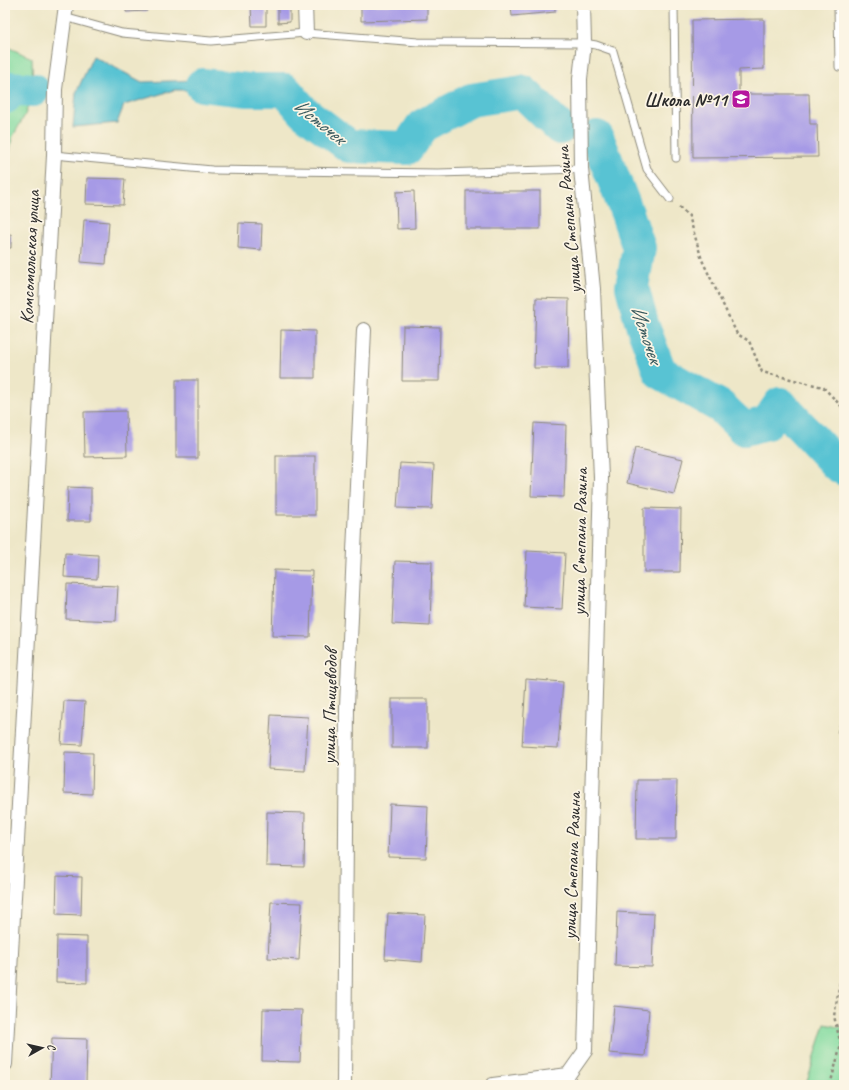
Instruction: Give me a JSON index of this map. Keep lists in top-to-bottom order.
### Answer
{
  "streets": {
    "street": ["улица Степана Разина", "Комсомольская улица", "улица Птицеводов"]
  },
  "water": ["Источек"],
  "places": {
    "school or university": ["Школа №11"]
  },
  "north": "right"
}
